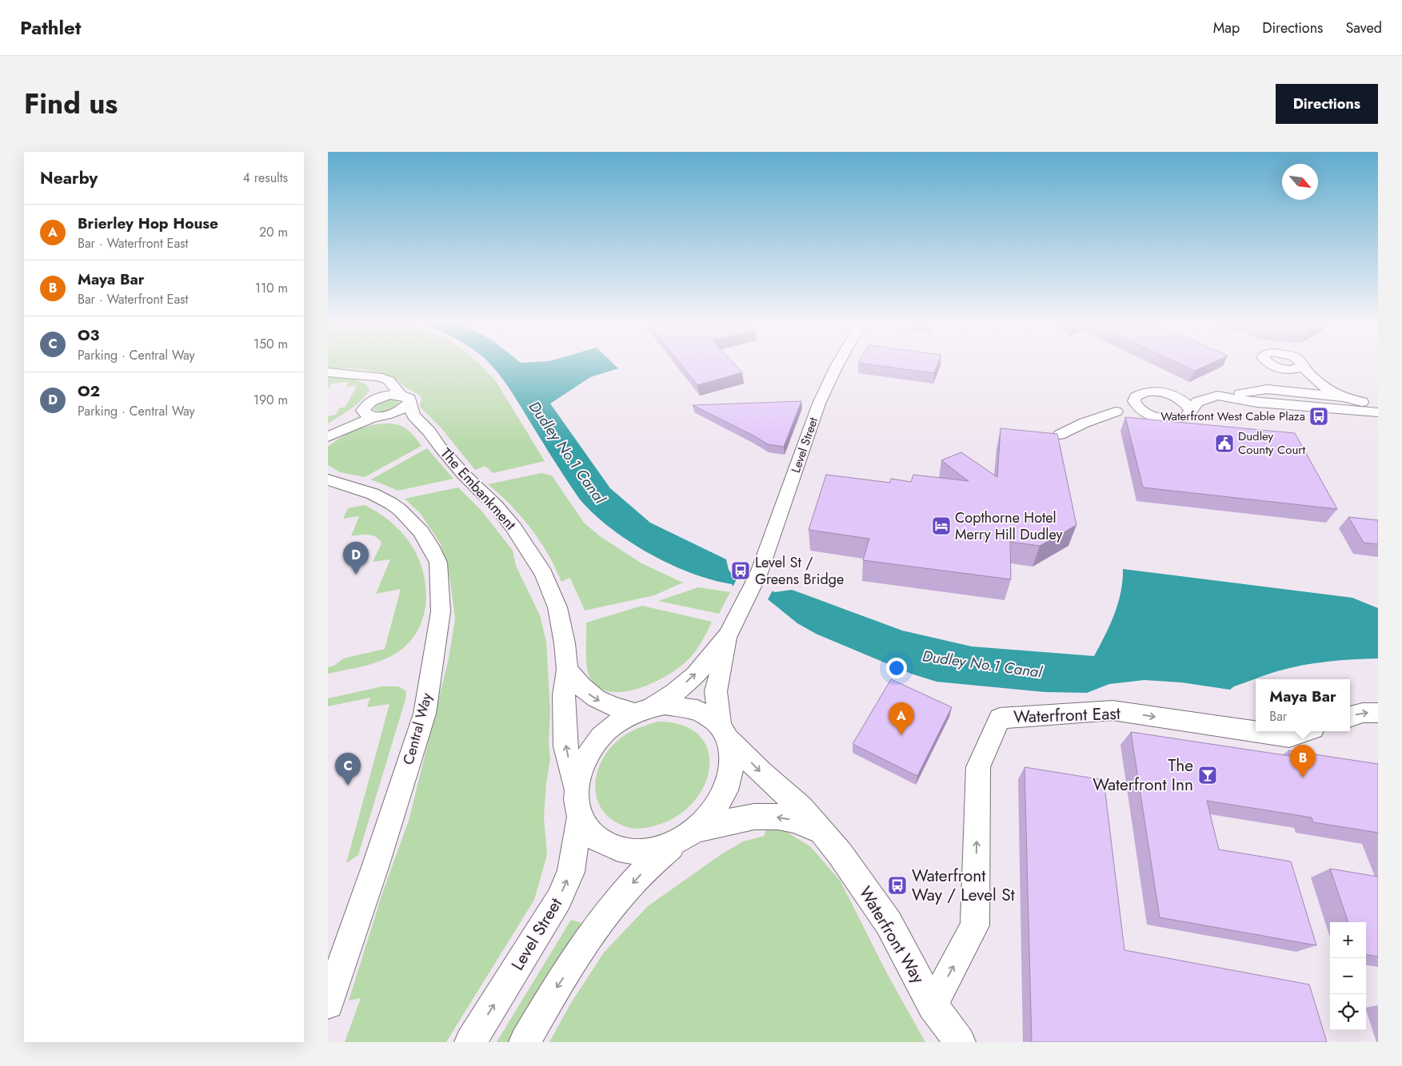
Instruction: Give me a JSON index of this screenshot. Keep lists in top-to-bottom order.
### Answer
{
  "streets": {
    "street": [
      "Level Street",
      "The Embankment",
      "Waterfront East",
      "Central Way",
      "Waterfront Way"
    ]
  },
  "crossings": [
    ["Level Street", "Waterfront Way"],
    ["Waterfront East", "Waterfront Way"]
  ],
  "water": ["Dudley No.1 Canal"],
  "places": {
    "bus stop": ["Waterfront West Cable Plaza", "Level St / Greens Bridge", "Waterfront Way / Level St"],
    "public building": ["Dudley County Court"],
    "hotel": ["Copthorne Hotel Merry Hill Dudley"],
    "bar": ["The Waterfront Inn"]
  },
  "north": "bottom right",
  "page": {
    "header": "Pathlet",
    "nav": ["Map", "Directions", "Saved"],
    "title": "Find us",
    "buttons": "Directions",
    "heading": ["Nearby", "4 results"],
    "list": [
      {
        "mark": "A",
        "name": "Brierley Hop House",
        "note": "Bar · Waterfront East",
        "value": "20 m"
      },
      {
        "mark": "B",
        "name": "Maya Bar",
        "note": "Bar · Waterfront East",
        "value": "110 m"
      },
      {
        "mark": "C",
        "name": "O3",
        "note": "Parking · Central Way",
        "value": "150 m"
      },
      {
        "mark": "D",
        "name": "O2",
        "note": "Parking · Central Way",
        "value": "190 m"
      }
    ],
    "pins": [
      "D",
      "A",
      "B",
      "C"
    ],
    "popup": ["Maya Bar", "Bar"],
    "map_buttons": ["+", "−"]
  }
}
